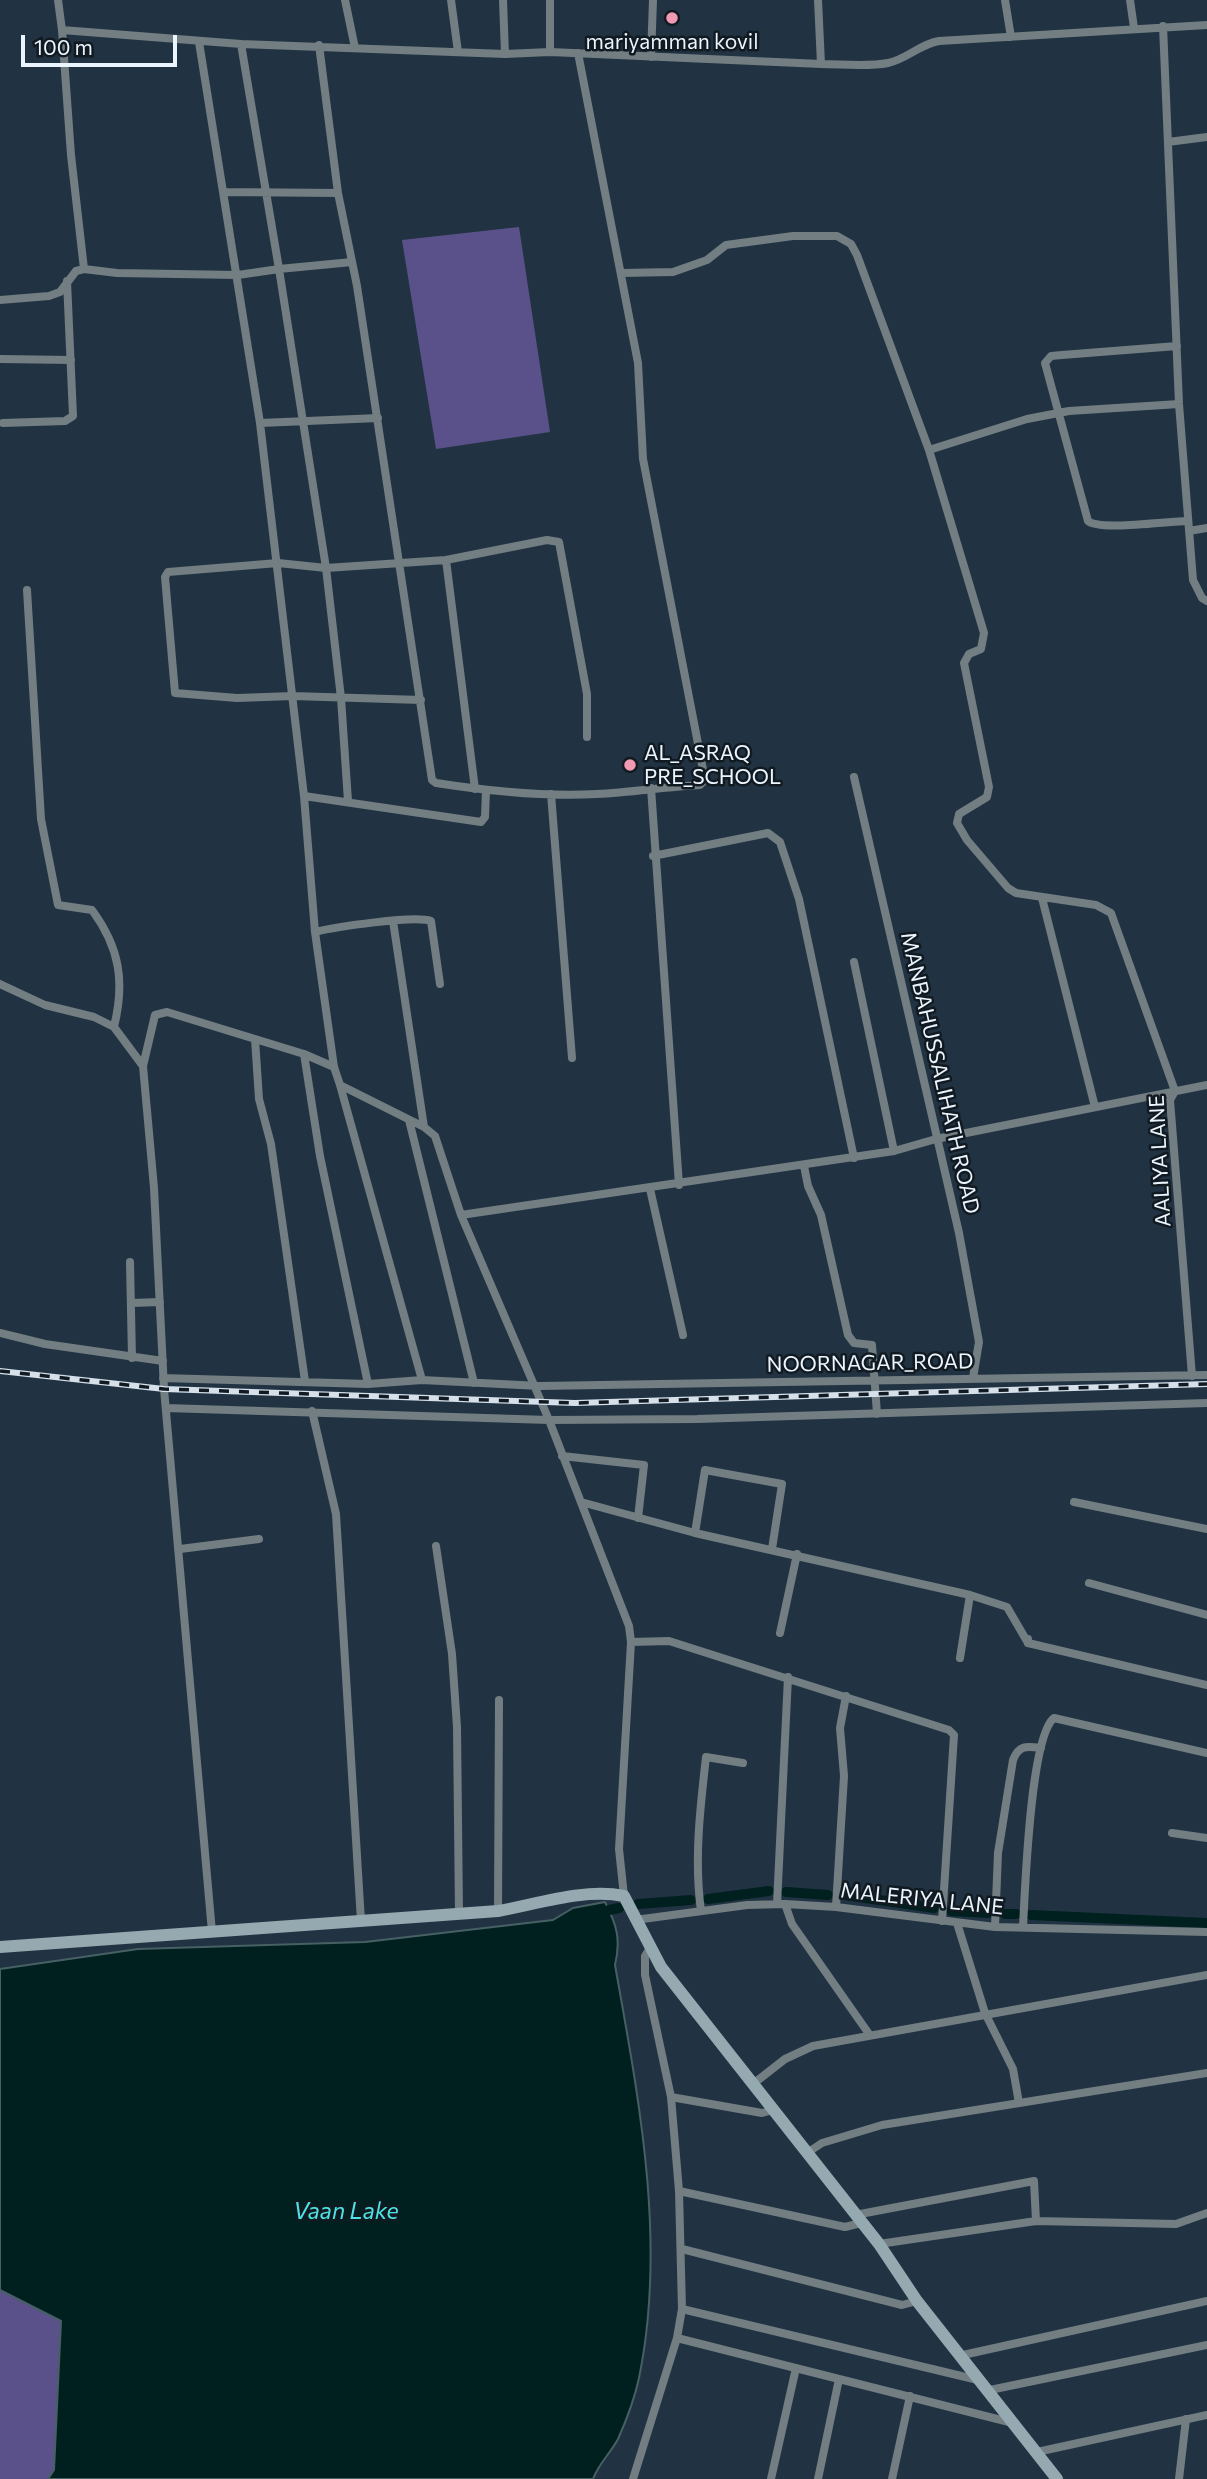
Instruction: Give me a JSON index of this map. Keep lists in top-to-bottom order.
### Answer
{
  "streets": {
    "street": [
      "MANBAHUSSALIHATH ROAD",
      "AALIYA LANE",
      "NOORNAGAR_ROAD",
      "MALERIYA LANE"
    ]
  },
  "crossings": [
    ["MANBAHUSSALIHATH ROAD", "NOORNAGAR_ROAD"],
    ["AALIYA LANE", "NOORNAGAR_ROAD"]
  ],
  "water": ["Vaan Lake"],
  "places": ["mariyamman kovil", "AL_ASRAQ PRE_SCHOOL"],
  "scale_bar": "100 m"
}
